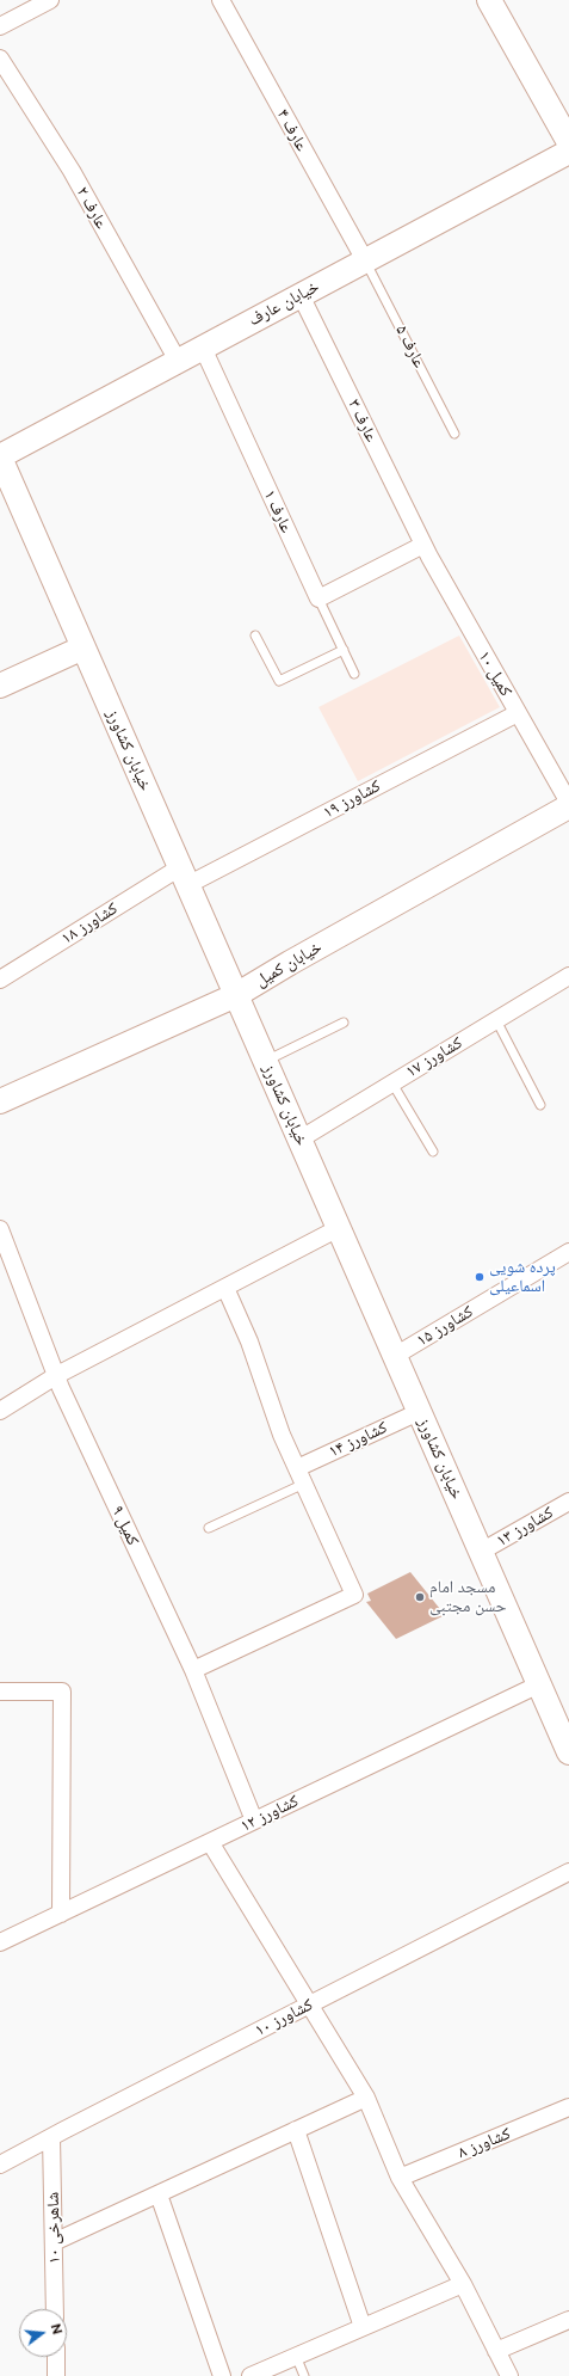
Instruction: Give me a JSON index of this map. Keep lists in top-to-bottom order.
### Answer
{
  "streets": {
    "street": [
      "عارف ۴",
      "عارف ۲",
      "خیابان عارف",
      "عارف ۳",
      "عارف ۱",
      "کمیل ۱۰",
      "خیابان کشاورز",
      "کشاورز ۱۹",
      "کشاورز ۱۸",
      "خیابان کمیل",
      "کشاورز ۱۷",
      "کشاورز ۱۵",
      "کشاورز ۱۴",
      "کمیل ۹",
      "کشاورز ۱۳",
      "کشاورز ۱۲",
      "کشاورز ۱۰",
      "کشاورز ۸",
      "شاهرخی ۱۰"
    ],
    "lane": ["عارف ۵"]
  },
  "crossings": [
    ["عارف ۴", "خیابان عارف"],
    ["عارف ۴", "عارف ۵"],
    ["عارف ۲", "خیابان عارف"],
    ["خیابان عارف", "عارف ۵"],
    ["خیابان عارف", "عارف ۳"],
    ["خیابان عارف", "عارف ۱"],
    ["خیابان عارف", "خیابان کشاورز"],
    ["عارف ۳", "کمیل ۱۰"],
    ["کمیل ۱۰", "کشاورز ۱۹"],
    ["خیابان کشاورز", "کشاورز ۱۹"],
    ["خیابان کشاورز", "کشاورز ۱۸"],
    ["خیابان کشاورز", "خیابان کمیل"],
    ["خیابان کشاورز", "کشاورز ۱۷"],
    ["خیابان کشاورز", "کشاورز ۱۵"],
    ["خیابان کشاورز", "کشاورز ۱۴"],
    ["خیابان کشاورز", "کشاورز ۱۳"],
    ["خیابان کشاورز", "کشاورز ۱۲"],
    ["کشاورز ۱۹", "کشاورز ۱۸"],
    ["کمیل ۹", "کشاورز ۱۲"],
    ["کشاورز ۱۰", "شاهرخی ۱۰"]
  ],
  "places": ["پرده شویی اسماعیلی", "مسجد امام حسن مجتبی"],
  "north": "right"
}
